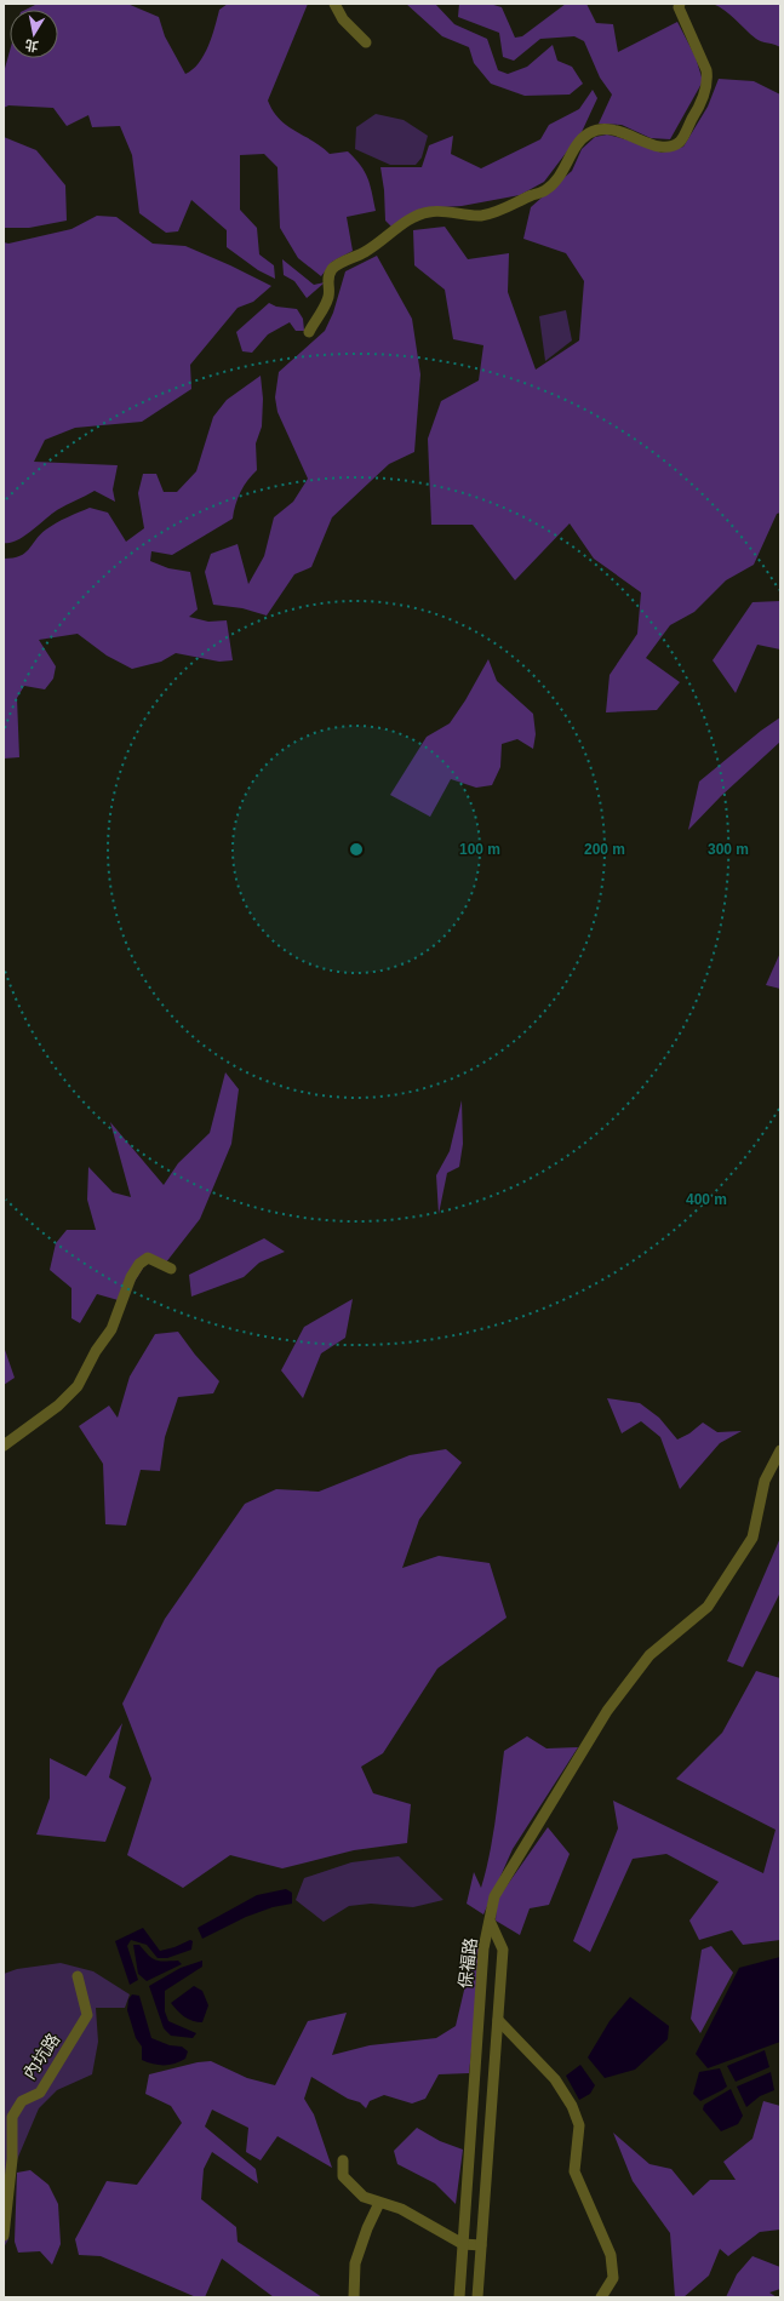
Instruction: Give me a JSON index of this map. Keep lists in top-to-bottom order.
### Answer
{
  "streets": {
    "street": ["保福路", "內坑路"]
  },
  "north": "bottom",
  "rings": [
    "100 m",
    "200 m",
    "300 m",
    "400 m"
  ]
}
